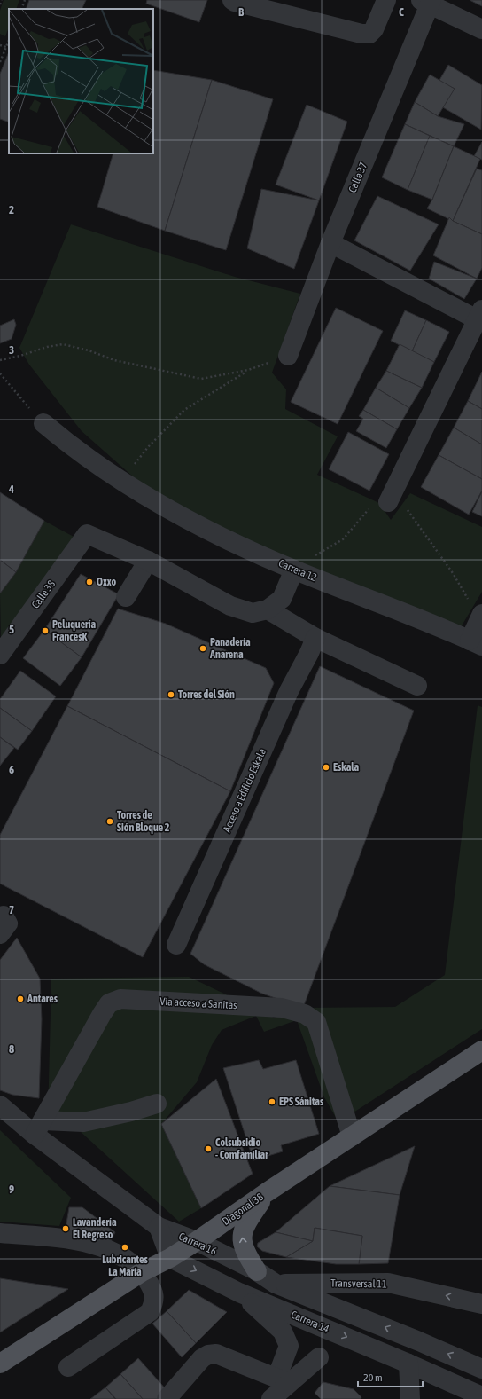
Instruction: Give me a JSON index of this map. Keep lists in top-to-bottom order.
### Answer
{
  "streets": {
    "main road": ["Diagonal 38"],
    "street": [
      "Calle 37",
      "Carrera 12",
      "Calle 38",
      "Acceso a Edificio Eskala",
      "Vía acceso a Sanitas",
      "Carrera 16",
      "Transversal 11",
      "Carrera 14"
    ]
  },
  "crossings": [
    ["Vía acceso a Sanitas", "Diagonal 38"],
    ["Vía acceso a Sanitas", "Carrera 16"],
    ["Diagonal 38", "Carrera 16"],
    ["Diagonal 38", "Carrera 14"],
    ["Carrera 16", "Transversal 11"]
  ],
  "one_way": ["Carrera 16", "Transversal 11", "Carrera 14"],
  "places": [
    "Oxxo",
    "Peluquería FrancesK",
    "Panadería Anarena",
    "Torres del Sión",
    "Eskala",
    "Torres de Sión Bloque 2",
    "Antares",
    "EPS Sánitas",
    "Colsubsidio - Comfamiliar",
    "Lavandería El Regreso",
    "Lubricantes La María"
  ],
  "scale_bar": "20 m",
  "grid": {
    "columns": ["B", "C"],
    "rows": [
      "2",
      "3",
      "4",
      "5",
      "6",
      "7",
      "8",
      "9"
    ]
  }
}
